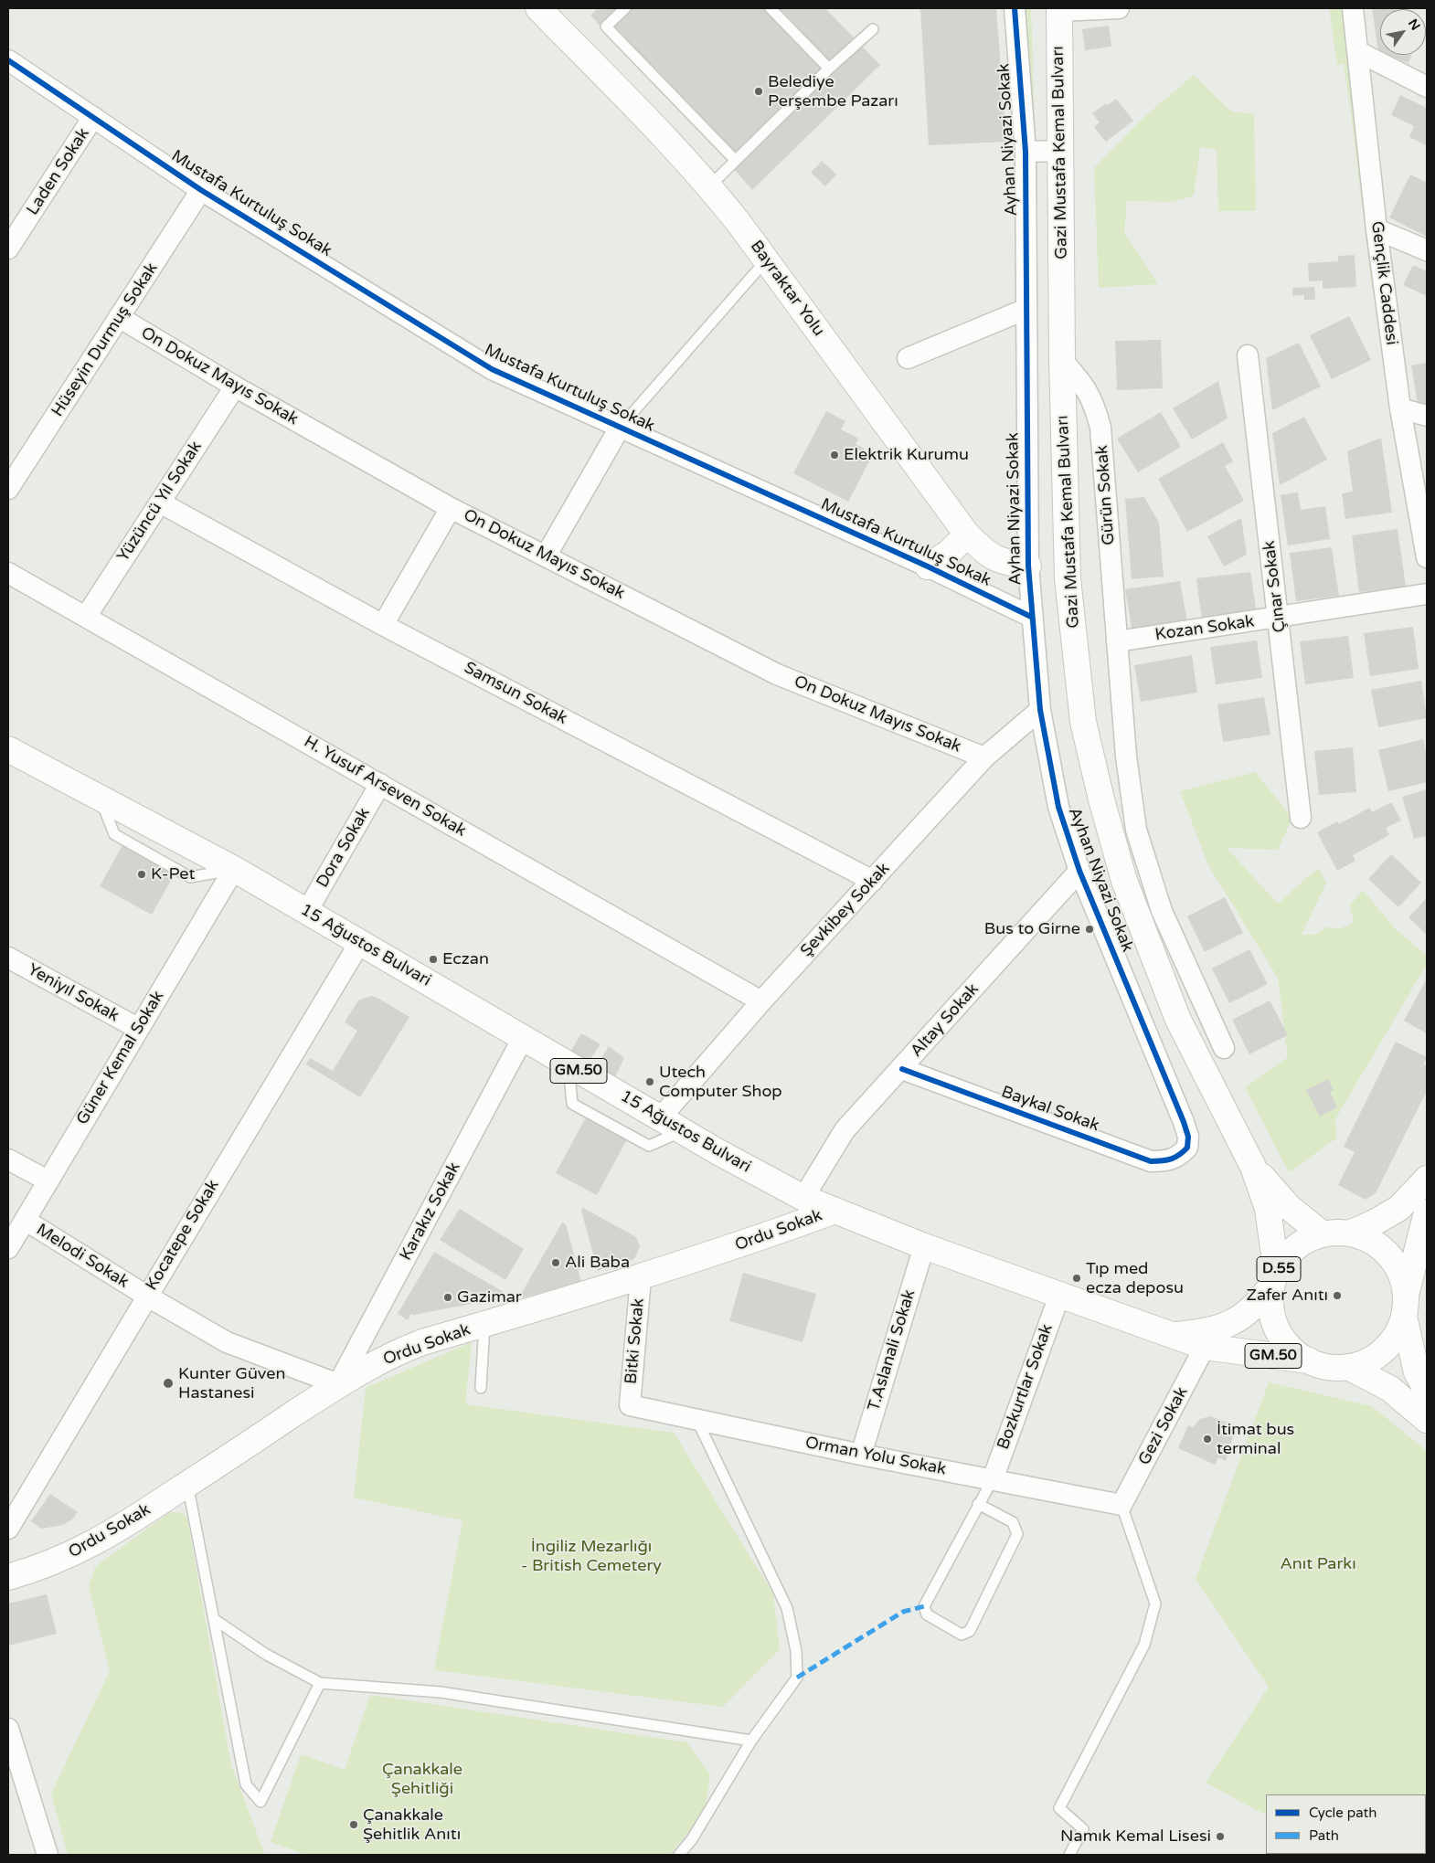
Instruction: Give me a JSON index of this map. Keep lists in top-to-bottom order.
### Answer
{
  "streets": {
    "main road": [
      "Gazi Mustafa Kemal Bulvarı",
      "Bayraktar Yolu",
      "15 Ağustos Bulvari",
      "GM.50",
      "Ordu Sokak",
      "D.55"
    ],
    "street": [
      "Ayhan Niyazi Sokak",
      "Laden Sokak",
      "Mustafa Kurtuluş Sokak",
      "Gençlik Caddesi",
      "Hüseyin Durmuş Sokak",
      "On Dokuz Mayıs Sokak",
      "Gürün Sokak",
      "Yüzüncü Yıl Sokak",
      "Çınar Sokak",
      "Kozan Sokak",
      "Samsun Sokak",
      "H. Yusuf Arseven Sokak",
      "Dora Sokak",
      "Şevkibey Sokak",
      "Yeniyıl Sokak",
      "Altay Sokak",
      "Güner Kemal Sokak",
      "Baykal Sokak",
      "Karakız Sokak",
      "Kocatepe Sokak",
      "Melodi Sokak",
      "Bitki Sokak",
      "T.Aslanali Sokak",
      "Bozkurtlar Sokak",
      "Gezi Sokak",
      "Orman Yolu Sokak"
    ]
  },
  "crossings": [
    ["Ayhan Niyazi Sokak", "Mustafa Kurtuluş Sokak"],
    ["Ayhan Niyazi Sokak", "Bayraktar Yolu"],
    ["Ayhan Niyazi Sokak", "Şevkibey Sokak"],
    ["Ayhan Niyazi Sokak", "Altay Sokak"],
    ["Ayhan Niyazi Sokak", "Baykal Sokak"],
    ["Gazi Mustafa Kemal Bulvarı", "Gürün Sokak"],
    ["Gazi Mustafa Kemal Bulvarı", "15 Ağustos Bulvari"],
    ["Gazi Mustafa Kemal Bulvarı", "D.55"],
    ["Laden Sokak", "Mustafa Kurtuluş Sokak"],
    ["Mustafa Kurtuluş Sokak", "Hüseyin Durmuş Sokak"],
    ["Hüseyin Durmuş Sokak", "On Dokuz Mayıs Sokak"],
    ["On Dokuz Mayıs Sokak", "Yüzüncü Yıl Sokak"],
    ["On Dokuz Mayıs Sokak", "Şevkibey Sokak"],
    ["Gürün Sokak", "Kozan Sokak"],
    ["Yüzüncü Yıl Sokak", "Samsun Sokak"],
    ["Yüzüncü Yıl Sokak", "H. Yusuf Arseven Sokak"],
    ["Çınar Sokak", "Kozan Sokak"],
    ["Samsun Sokak", "Şevkibey Sokak"],
    ["H. Yusuf Arseven Sokak", "Dora Sokak"],
    ["H. Yusuf Arseven Sokak", "Şevkibey Sokak"],
    ["Dora Sokak", "15 Ağustos Bulvari"],
    ["Şevkibey Sokak", "15 Ağustos Bulvari"],
    ["15 Ağustos Bulvari", "Altay Sokak"],
    ["15 Ağustos Bulvari", "Güner Kemal Sokak"],
    ["15 Ağustos Bulvari", "Karakız Sokak"],
    ["15 Ağustos Bulvari", "Ordu Sokak"],
    ["15 Ağustos Bulvari", "Kocatepe Sokak"],
    ["15 Ağustos Bulvari", "D.55"],
    ["15 Ağustos Bulvari", "T.Aslanali Sokak"],
    ["15 Ağustos Bulvari", "Bozkurtlar Sokak"],
    ["15 Ağustos Bulvari", "Gezi Sokak"],
    ["Yeniyıl Sokak", "Güner Kemal Sokak"],
    ["Altay Sokak", "Baykal Sokak"],
    ["Güner Kemal Sokak", "Melodi Sokak"],
    ["Karakız Sokak", "Ordu Sokak"],
    ["Karakız Sokak", "Melodi Sokak"],
    ["Ordu Sokak", "Melodi Sokak"],
    ["Ordu Sokak", "Bitki Sokak"],
    ["Kocatepe Sokak", "Melodi Sokak"],
    ["Bitki Sokak", "Orman Yolu Sokak"],
    ["T.Aslanali Sokak", "Orman Yolu Sokak"],
    ["Bozkurtlar Sokak", "Orman Yolu Sokak"],
    ["Gezi Sokak", "Orman Yolu Sokak"]
  ],
  "parks": ["İngiliz Mezarlığı - British Cemetery", "Anıt Parkı", "Çanakkale Şehitliği"],
  "places": [
    "Belediye Perşembe Pazarı",
    "Elektrik Kurumu",
    "K-Pet",
    "Bus to Girne",
    "Eczan",
    "Utech Computer Shop",
    "Ali Baba",
    "Tıp med ecza deposu",
    "Zafer Anıtı",
    "Gazimar",
    "Kunter Güven Hastanesi",
    "İtimat bus terminal",
    "Çanakkale Şehitlik Anıtı",
    "Namık Kemal Lisesi"
  ],
  "legend": ["Cycle path", "Path"],
  "north": "top right"
}
